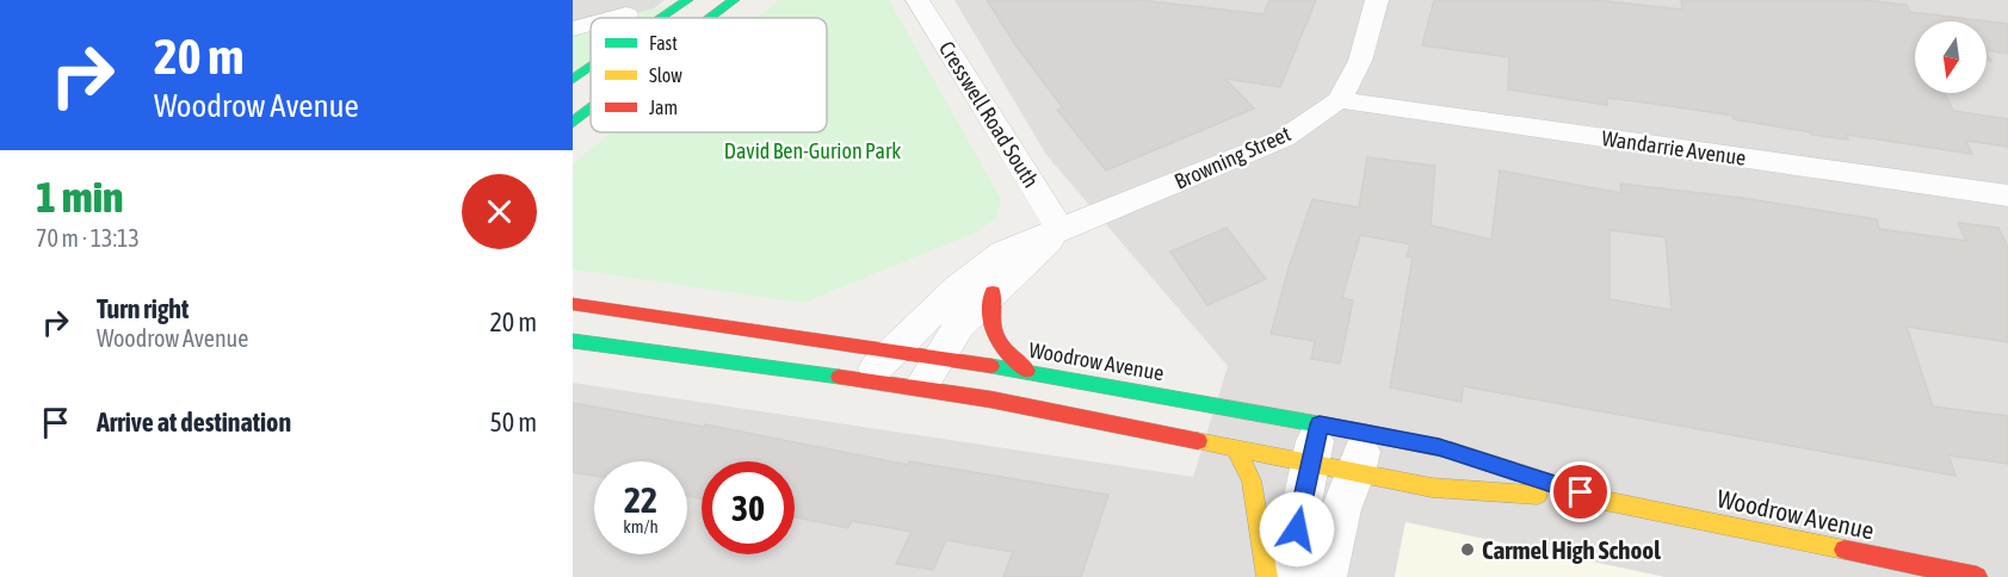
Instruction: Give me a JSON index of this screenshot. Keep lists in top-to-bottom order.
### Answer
{
  "streets": {
    "main road": ["Woodrow Avenue"],
    "street": ["Cresswell Road South", "Wandarrie Avenue", "Browning Street"]
  },
  "crossings": [
    ["Cresswell Road South", "Browning Street"],
    ["Wandarrie Avenue", "Browning Street"],
    ["Browning Street", "Woodrow Avenue"]
  ],
  "parks": ["David Ben-Gurion Park"],
  "places": ["Carmel High School"],
  "legend": ["Fast", "Slow", "Jam"],
  "north": "bottom",
  "page": {
    "turn": ["20 m", "Woodrow Avenue"],
    "heading": ["1 min", "70 m · 13:13"],
    "list": [
      {
        "name": "Turn right",
        "note": "Woodrow Avenue",
        "value": "20 m"
      },
      {
        "name": "Arrive at destination",
        "value": "50 m"
      }
    ],
    "speed": "22 km/h",
    "limit": "30"
  }
}
